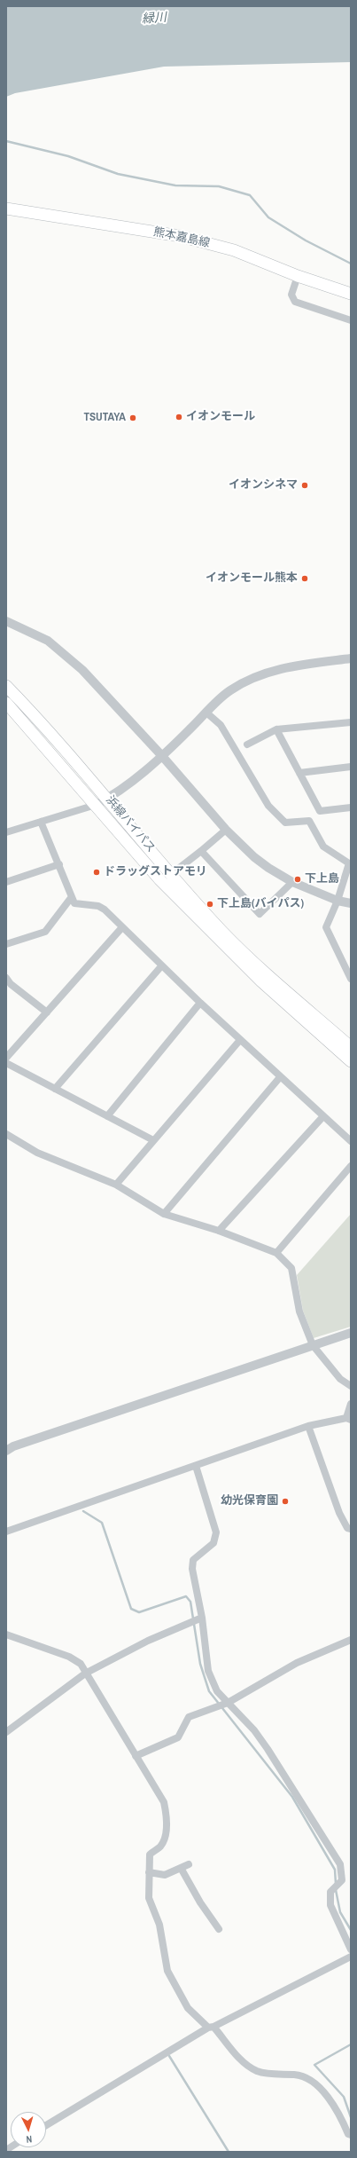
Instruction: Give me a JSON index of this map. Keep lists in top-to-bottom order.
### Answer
{
  "streets": {
    "main road": ["熊本嘉島線", "浜線バイパス"]
  },
  "water": ["緑川"],
  "places": [
    "イオンモール",
    "TSUTAYA",
    "イオンシネマ",
    "イオンモール熊本",
    "ドラッグストアモリ",
    "下上島",
    "下上島(バイパス)",
    "幼光保育園"
  ],
  "north": "bottom"
}
